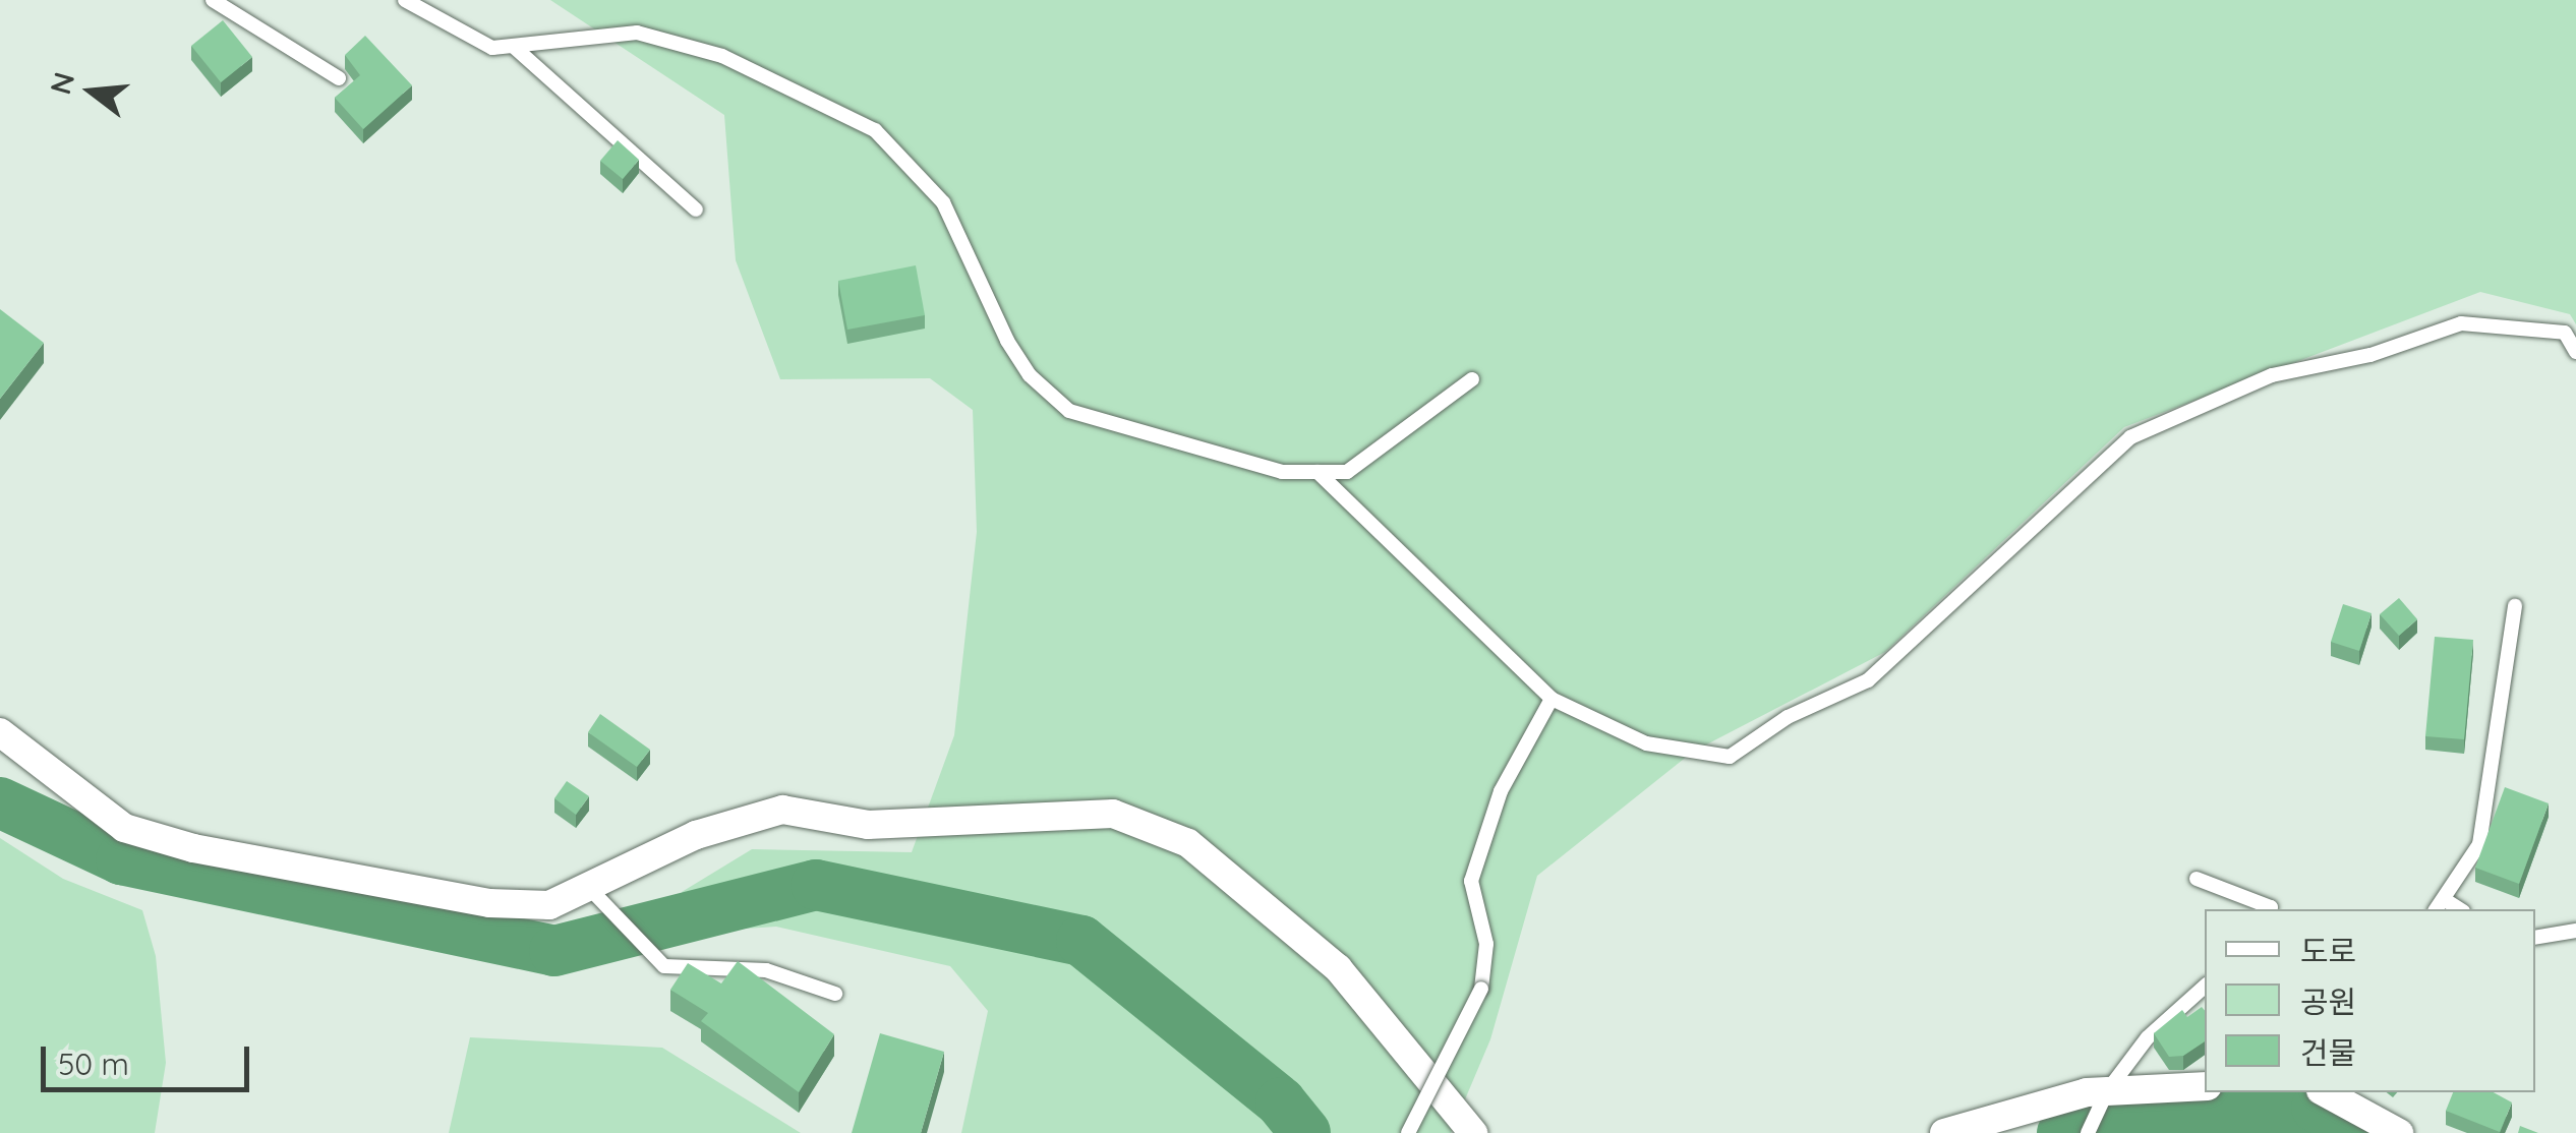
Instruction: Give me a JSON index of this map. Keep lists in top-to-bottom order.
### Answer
{
  "legend": ["도로", "공원", "건물"],
  "scale_bar": "50 m",
  "north": "left"
}
